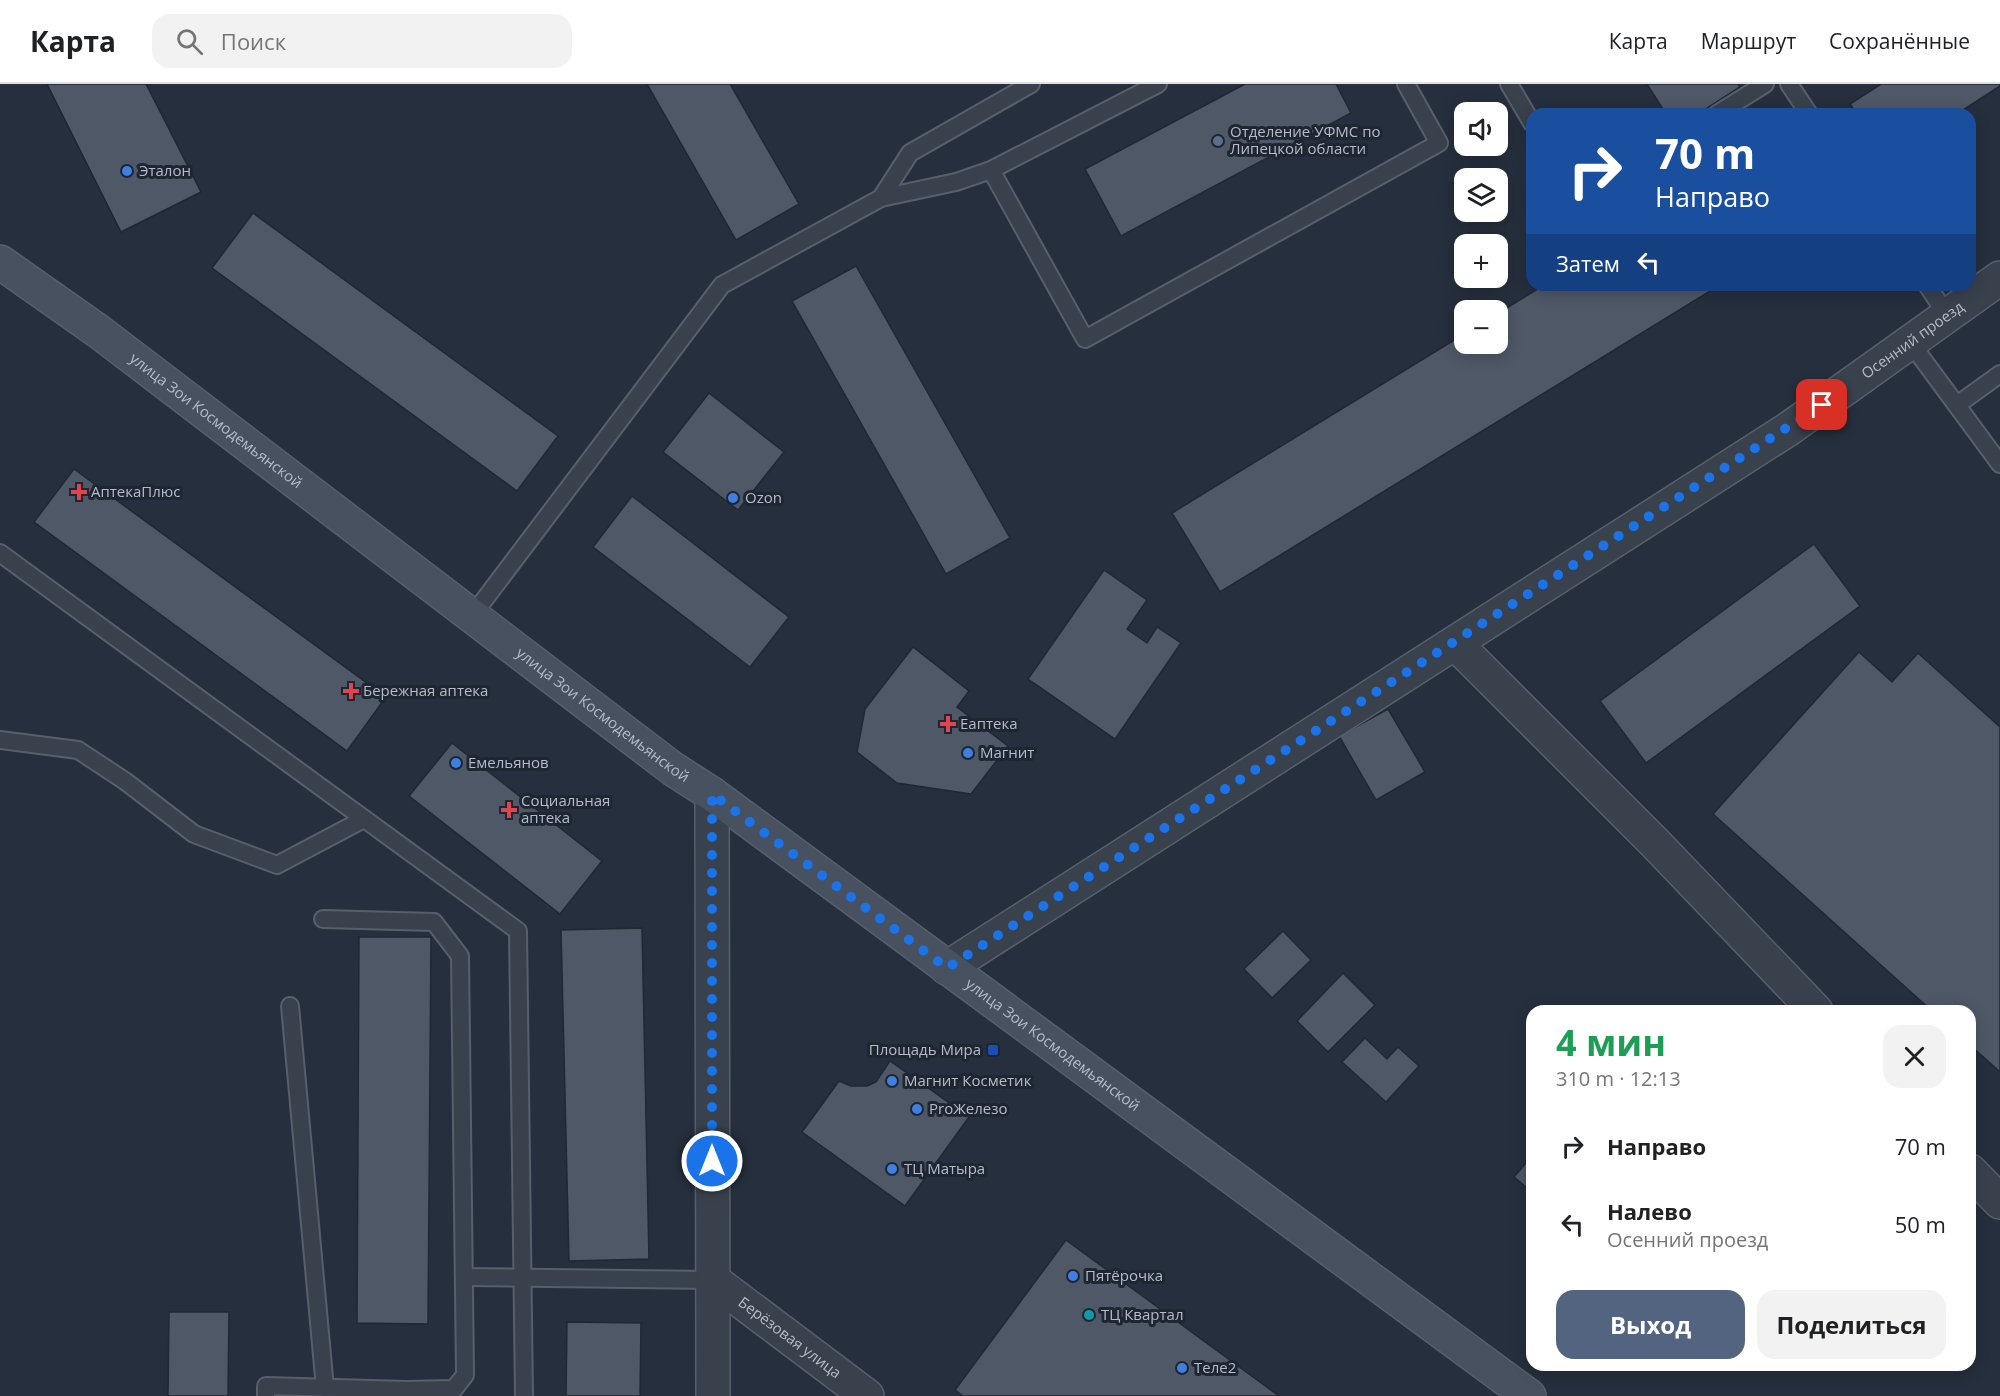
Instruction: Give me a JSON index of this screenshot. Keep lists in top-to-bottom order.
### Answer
{
  "streets": {
    "main road": ["улица Зои Космодемьянской"],
    "street": ["Осенний проезд", "Берёзовая улица"]
  },
  "crossings": [
    ["Осенний проезд", "улица Зои Космодемьянской"]
  ],
  "places": {
    "other": [
      "Отделение УФМС по Липецкой области",
      "Эталон",
      "Ozon",
      "Магнит",
      "Емельянов",
      "Магнит Косметик",
      "ProЖелезо",
      "ТЦ Матыра",
      "Пятёрочка",
      "ТЦ Квартал",
      "Теле2"
    ],
    "health": [
      "АптекаПлюс",
      "Бережная аптека",
      "Еаптека",
      "Социальная аптека"
    ],
    "transit": ["Площадь Мира"]
  },
  "page": {
    "header": "Карта",
    "search": "Поиск",
    "nav": ["Карта", "Маршрут", "Сохранённые"],
    "map_buttons": ["+", "−"],
    "turn": ["70 m", "Направо"],
    "then": "Затем",
    "heading": ["4 мин", "310 m · 12:13"],
    "list": [
      {
        "name": "Направо",
        "value": "70 m"
      },
      {
        "name": "Налево",
        "note": "Осенний проезд",
        "value": "50 m"
      }
    ],
    "buttons": ["Выход", "Поделиться"]
  }
}
